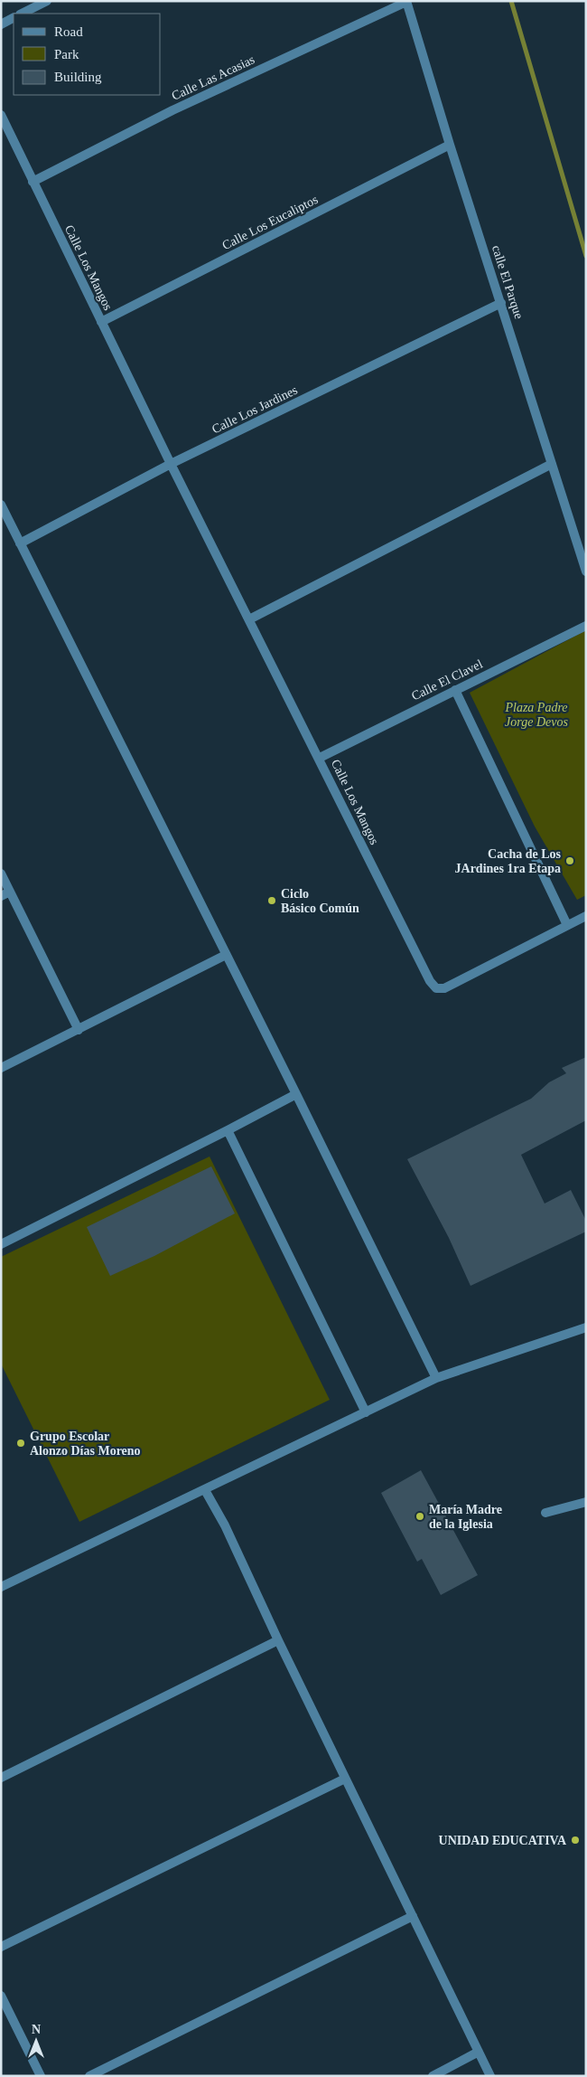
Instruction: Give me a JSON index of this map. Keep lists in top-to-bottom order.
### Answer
{
  "streets": {
    "street": [
      "Calle Las Acasias",
      "Calle Los Eucaliptos",
      "Calle Los Mangos",
      "calle El Parque",
      "Calle Los Jardines",
      "Calle El Clavel"
    ]
  },
  "crossings": [
    ["Calle Las Acasias", "Calle Los Mangos"],
    ["Calle Las Acasias", "calle El Parque"],
    ["Calle Los Eucaliptos", "Calle Los Mangos"],
    ["Calle Los Eucaliptos", "calle El Parque"],
    ["Calle Los Mangos", "Calle Los Jardines"],
    ["Calle Los Mangos", "Calle El Clavel"],
    ["calle El Parque", "Calle Los Jardines"]
  ],
  "parks": ["Plaza Padre Jorge Devos"],
  "places": [
    "Cacha de Los JArdines 1ra Etapa",
    "Ciclo Básico Común",
    "Grupo Escolar Alonzo Días Moreno",
    "María Madre de la Iglesia",
    "UNIDAD EDUCATIVA"
  ],
  "legend": ["Road", "Park", "Building"],
  "north": "top"
}
